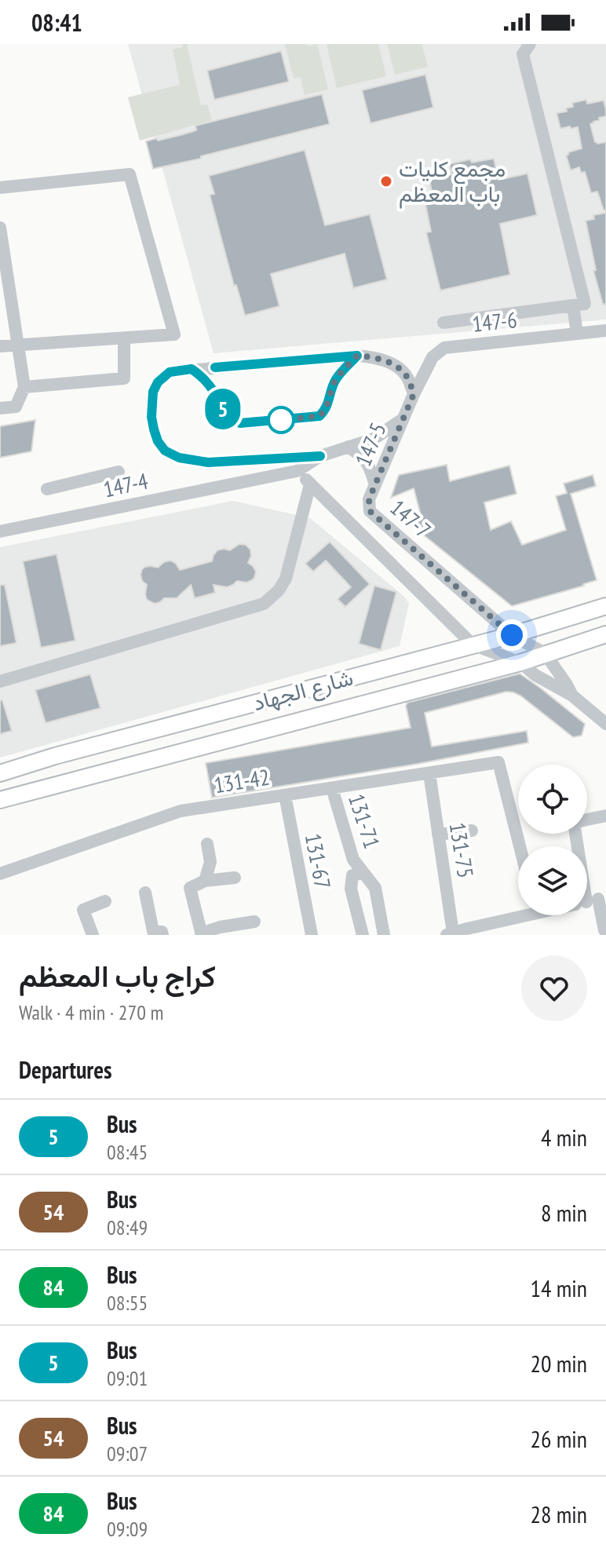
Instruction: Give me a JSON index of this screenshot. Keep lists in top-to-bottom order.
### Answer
{
  "streets": {
    "main road": ["شارع الجهاد"],
    "street": [
      "147-6",
      "147-5",
      "147-4",
      "147-7",
      "131-42",
      "131-71",
      "131-75",
      "131-67"
    ]
  },
  "crossings": [
    ["147-6", "147-5"],
    ["147-5", "147-7"],
    ["147-4", "147-7"],
    ["147-7", "شارع الجهاد"],
    ["131-42", "131-71"],
    ["131-42", "131-75"],
    ["131-42", "131-67"]
  ],
  "places": ["مجمع كليات باب المعظم"],
  "lines": ["bus line 5"],
  "page": {
    "status": "08:41",
    "on_map": "5",
    "heading": [
      ["كراج باب المعظم", "Walk · 4 min · 270 m"],
      "Departures"
    ],
    "list": [
      {
        "mark": "5",
        "name": "Bus",
        "note": "08:45",
        "value": "4 min"
      },
      {
        "mark": "54",
        "name": "Bus",
        "note": "08:49",
        "value": "8 min"
      },
      {
        "mark": "84",
        "name": "Bus",
        "note": "08:55",
        "value": "14 min"
      },
      {
        "mark": "5",
        "name": "Bus",
        "note": "09:01",
        "value": "20 min"
      },
      {
        "mark": "54",
        "name": "Bus",
        "note": "09:07",
        "value": "26 min"
      },
      {
        "mark": "84",
        "name": "Bus",
        "note": "09:09",
        "value": "28 min"
      }
    ]
  }
}
